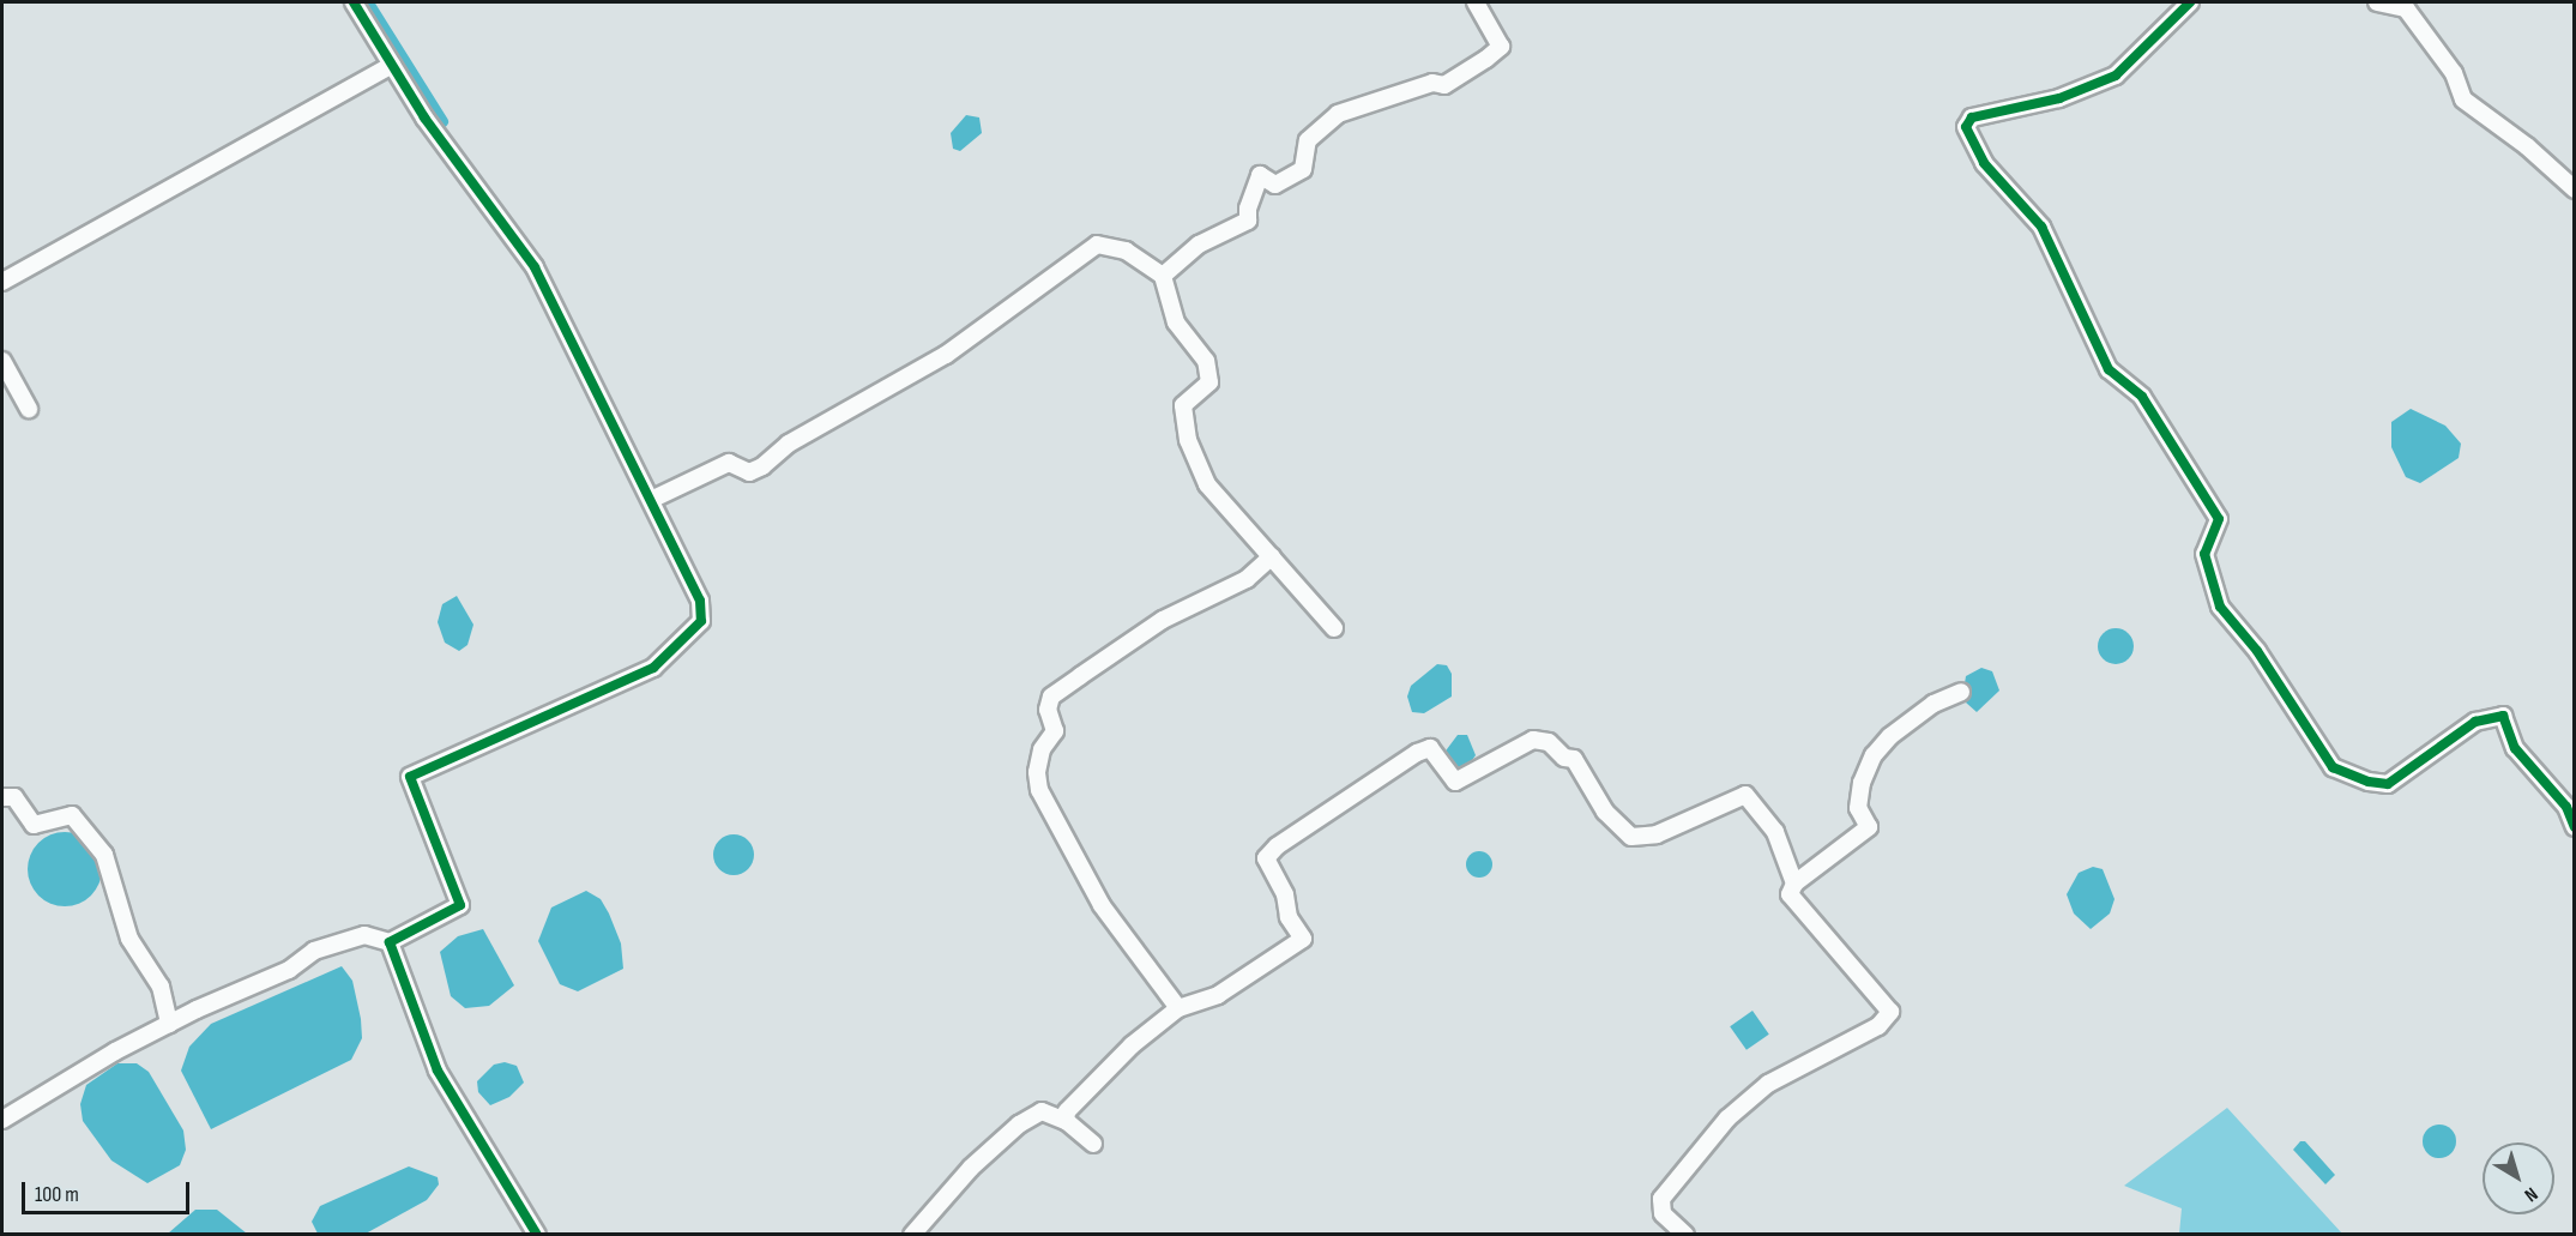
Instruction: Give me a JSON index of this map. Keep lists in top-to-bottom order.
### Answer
{
  "scale_bar": "100 m",
  "north": "bottom right"
}
